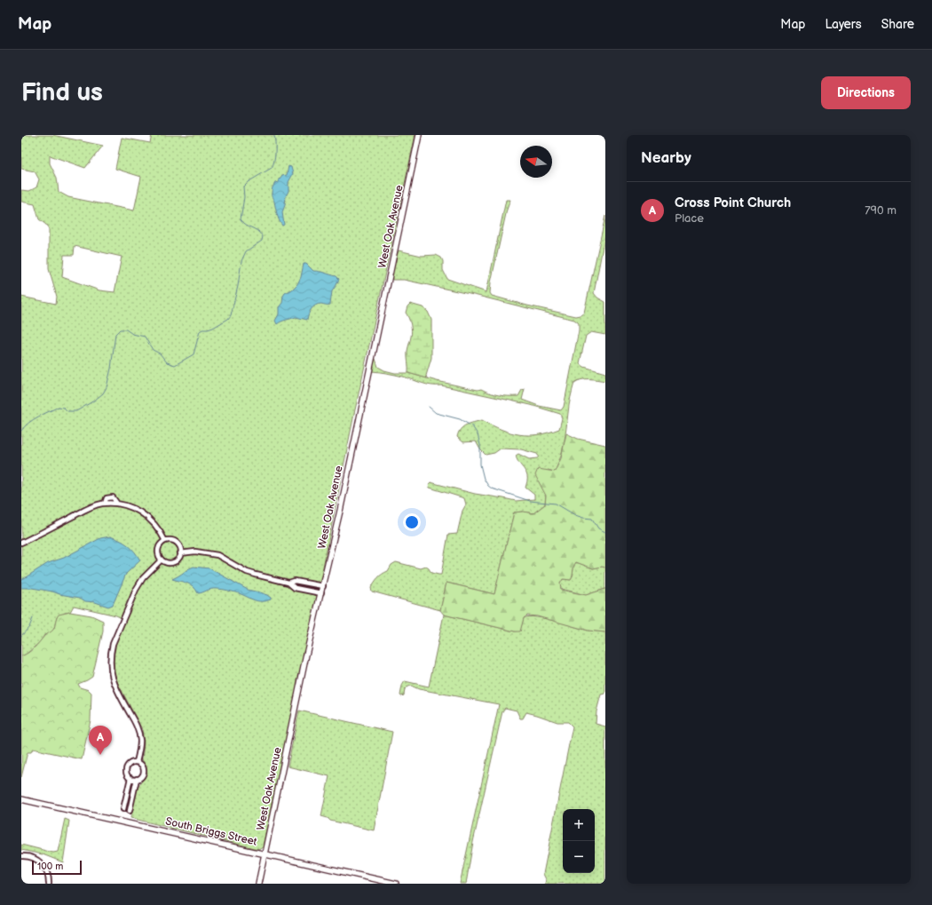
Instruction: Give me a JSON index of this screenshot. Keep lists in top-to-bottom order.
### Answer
{
  "streets": {
    "street": ["West Oak Avenue", "South Briggs Street"]
  },
  "crossings": [
    ["West Oak Avenue", "South Briggs Street"]
  ],
  "scale_bar": "100 m",
  "north": "left",
  "page": {
    "header": "Map",
    "nav": ["Map", "Layers", "Share"],
    "buttons": "Directions",
    "title": "Find us",
    "heading": "Nearby",
    "list": [
      {
        "mark": "A",
        "name": "Cross Point Church",
        "note": "Place",
        "value": "790 m"
      }
    ],
    "pins": "A",
    "map_buttons": ["+", "−"],
    "scale": "100 m"
  }
}
